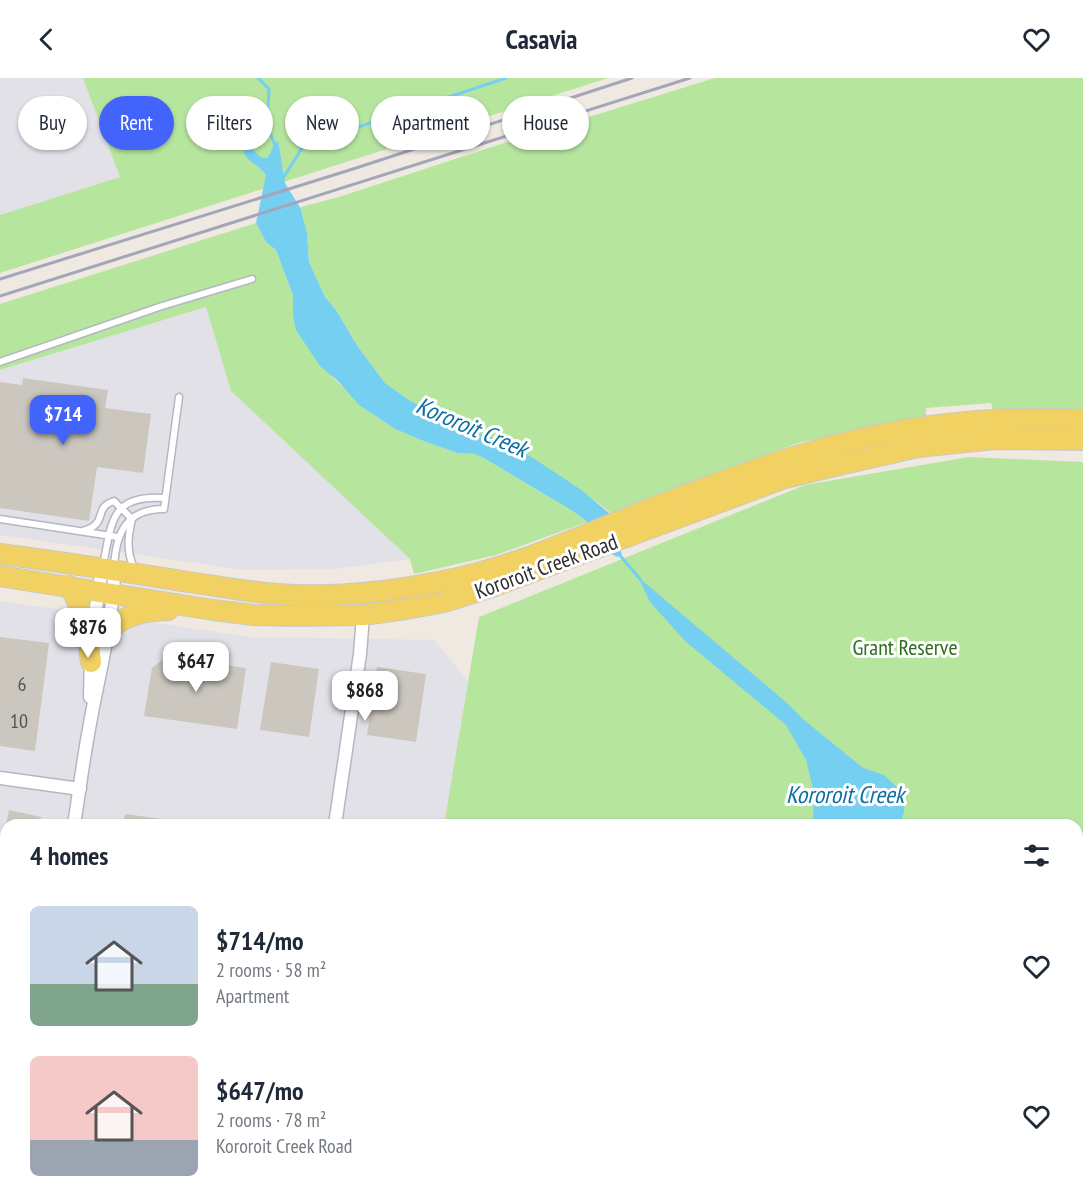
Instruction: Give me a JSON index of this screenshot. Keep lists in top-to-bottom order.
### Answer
{
  "streets": {
    "main road": ["Kororoit Creek Road"]
  },
  "water": ["Kororoit Creek"],
  "parks": ["Grant Reserve"],
  "house_numbers": ["6", "10"],
  "page": {
    "header": "Casavia",
    "chip": [
      "Buy",
      "Rent",
      "Filters",
      "New",
      "Apartment",
      "House"
    ],
    "price": [
      "$714",
      "$876",
      "$647",
      "$868"
    ],
    "heading": "4 homes",
    "list": [
      {
        "name": "$714/mo",
        "note": "2 rooms · 58 m² · Apartment"
      },
      {
        "name": "$647/mo",
        "note": "2 rooms · 78 m² · Kororoit Creek Road"
      }
    ]
  }
}
